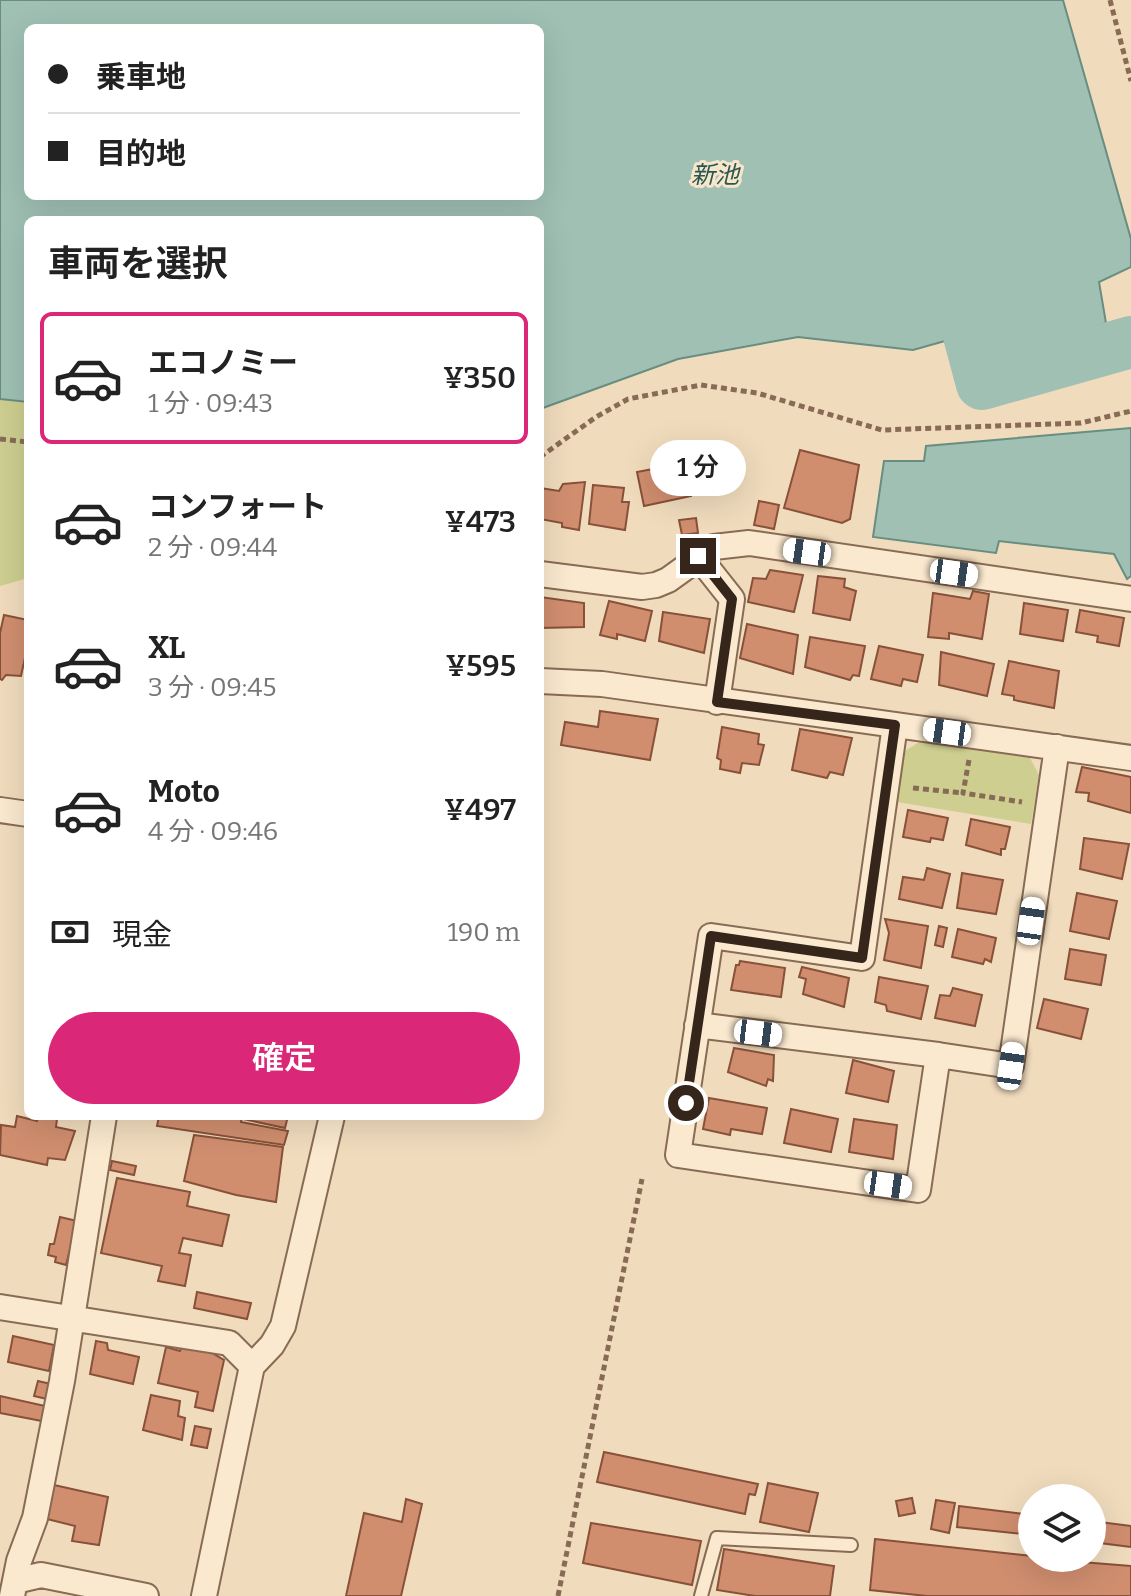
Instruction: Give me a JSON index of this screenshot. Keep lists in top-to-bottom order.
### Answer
{
  "water": ["新池"],
  "page": {
    "banner": ["乗車地", "目的地"],
    "heading": "車両を選択",
    "list": [
      {
        "name": "エコノミー",
        "note": "1 分 · 09:43",
        "value": "¥350"
      },
      {
        "name": "コンフォート",
        "note": "2 分 · 09:44",
        "value": "¥473"
      },
      {
        "name": "XL",
        "note": "3 分 · 09:45",
        "value": "¥595"
      },
      {
        "name": "Moto",
        "note": "4 分 · 09:46",
        "value": "¥497"
      }
    ],
    "bubble": "1 分",
    "pay": ["現金", "190 m"],
    "buttons": "確定"
  }
}
